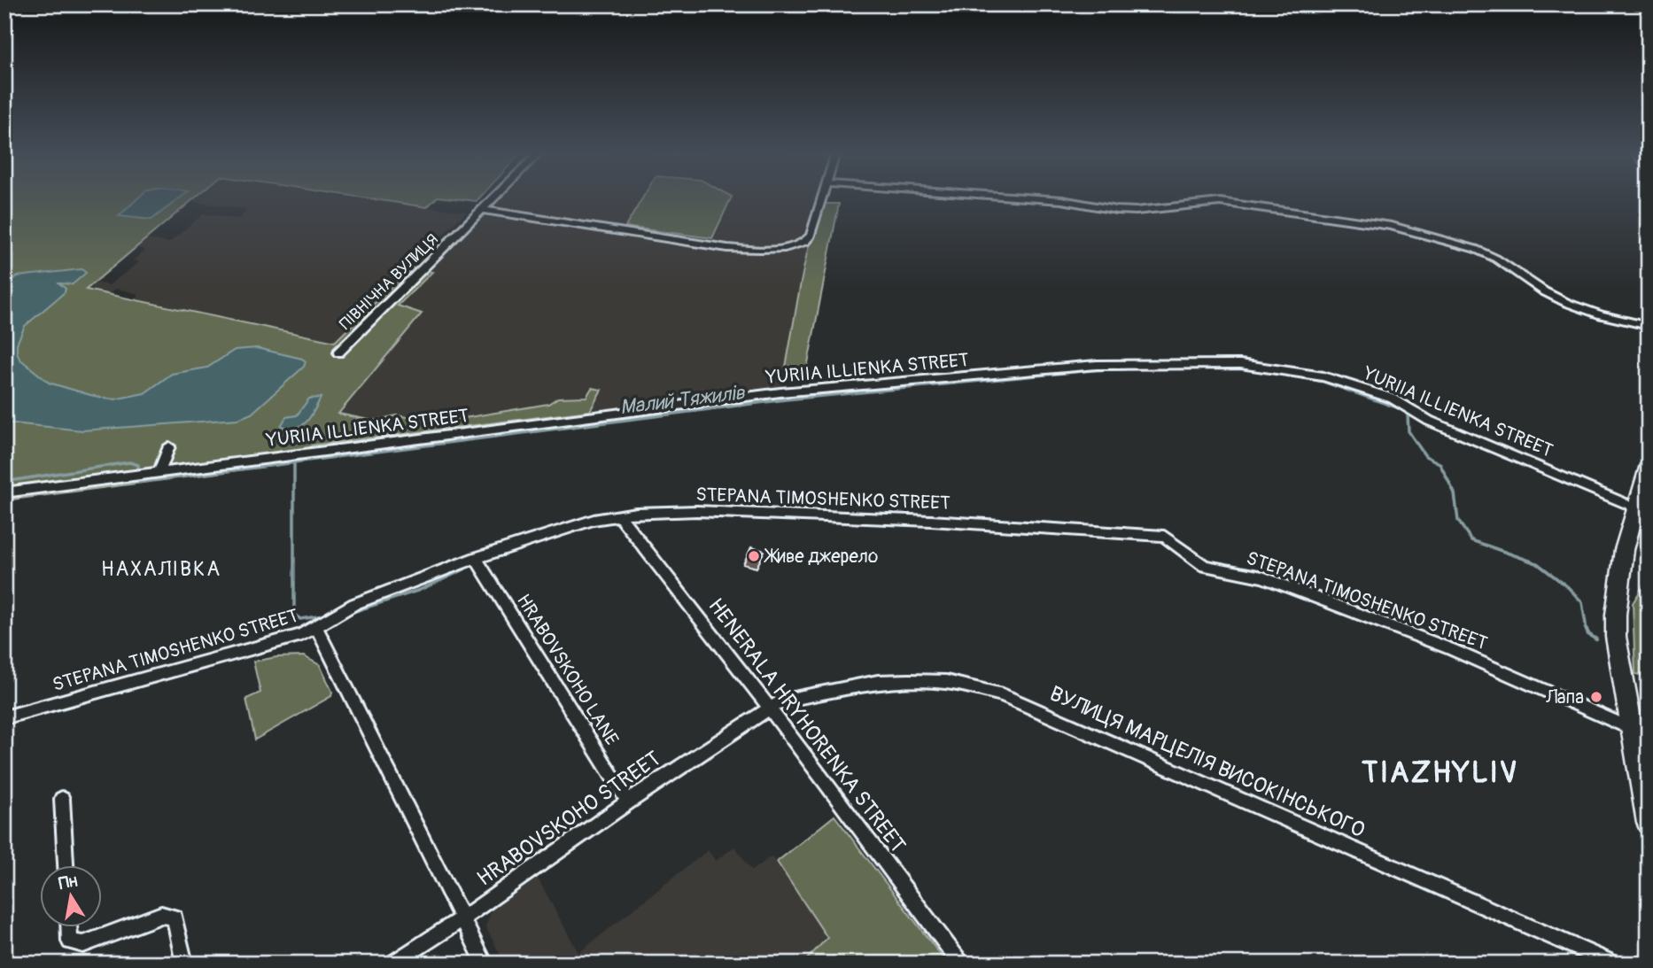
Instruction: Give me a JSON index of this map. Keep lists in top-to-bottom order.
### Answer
{
  "streets": {
    "street": [
      "ПІВНІЧНА ВУЛИЦЯ",
      "YURIIA ILLIENKA STREET",
      "STEPANA TIMOSHENKO STREET",
      "HRABOVSKOHO LANE",
      "HENERALA HRYHORENKA STREET",
      "ВУЛИЦЯ МАРЦЕЛІЯ ВИСОКІНСЬКОГО",
      "HRABOVSKOHO STREET"
    ]
  },
  "crossings": [
    ["STEPANA TIMOSHENKO STREET", "HRABOVSKOHO LANE"],
    ["STEPANA TIMOSHENKO STREET", "HENERALA HRYHORENKA STREET"],
    ["HRABOVSKOHO LANE", "HRABOVSKOHO STREET"],
    ["HENERALA HRYHORENKA STREET", "ВУЛИЦЯ МАРЦЕЛІЯ ВИСОКІНСЬКОГО"],
    ["HENERALA HRYHORENKA STREET", "HRABOVSKOHO STREET"],
    ["ВУЛИЦЯ МАРЦЕЛІЯ ВИСОКІНСЬКОГО", "HRABOVSKOHO STREET"]
  ],
  "districts": ["НАХАЛІВКА", "TIAZHYLIV"],
  "water": ["Малий Тяжилів"],
  "places": ["Живе джерело", "Лапа"],
  "north": "top"
}
